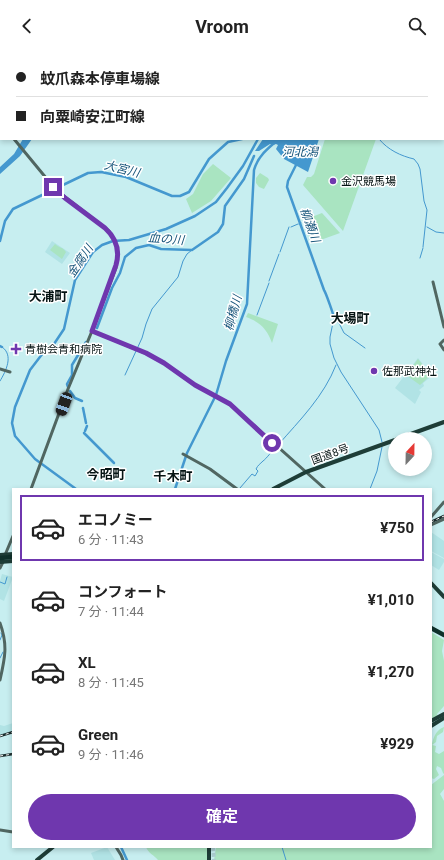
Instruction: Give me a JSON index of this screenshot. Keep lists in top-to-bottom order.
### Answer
{
  "streets": {
    "highway": ["国道8号"]
  },
  "districts": [
    "大浦町",
    "大場町",
    "今昭町",
    "千木町"
  ],
  "water": [
    "河北潟",
    "大宮川",
    "柳瀬川",
    "血の川",
    "金腐川",
    "柳橋川"
  ],
  "places": {
    "other": ["金沢競馬場", "佐那武神社"],
    "health": ["青樹会青和病院"]
  },
  "north": "top",
  "page": {
    "header": "Vroom",
    "banner": ["蚊爪森本停車場線", "向粟崎安江町線"],
    "list": [
      {
        "name": "エコノミー",
        "note": "6 分 · 11:43",
        "value": "¥750"
      },
      {
        "name": "コンフォート",
        "note": "7 分 · 11:44",
        "value": "¥1,010"
      },
      {
        "name": "XL",
        "note": "8 分 · 11:45",
        "value": "¥1,270"
      },
      {
        "name": "Green",
        "note": "9 分 · 11:46",
        "value": "¥929"
      }
    ],
    "buttons": "確定"
  }
}
